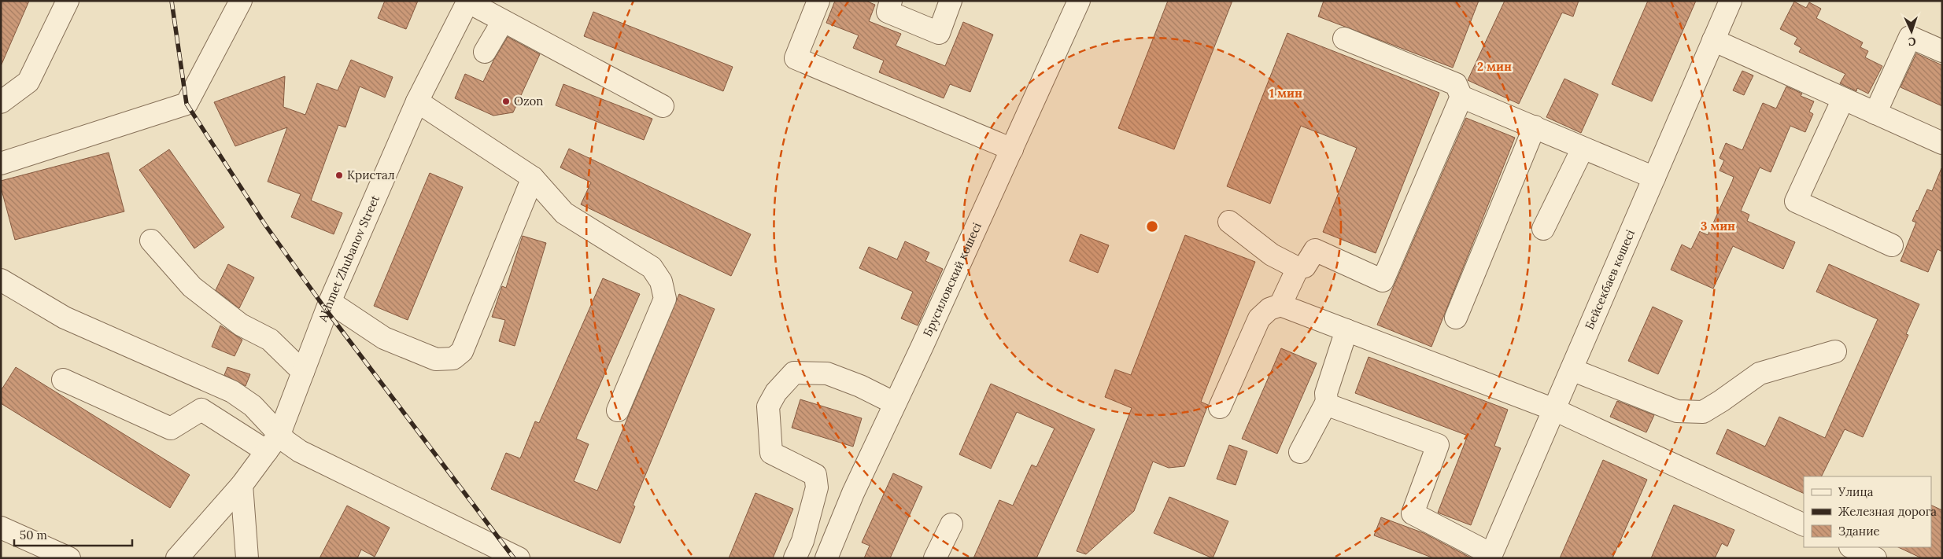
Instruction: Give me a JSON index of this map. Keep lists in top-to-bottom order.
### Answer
{
  "streets": {
    "street": ["Akhmet Zhubanov Street", "Брусиловский көшесі", "Бейсекбаев көшесі"]
  },
  "places": ["Ozon", "Кристал"],
  "legend": ["Улица", "Железная дорога", "Здание"],
  "scale_bar": "50 m",
  "north": "bottom",
  "rings": ["2 мин", "1 мин", "3 мин"]
}
